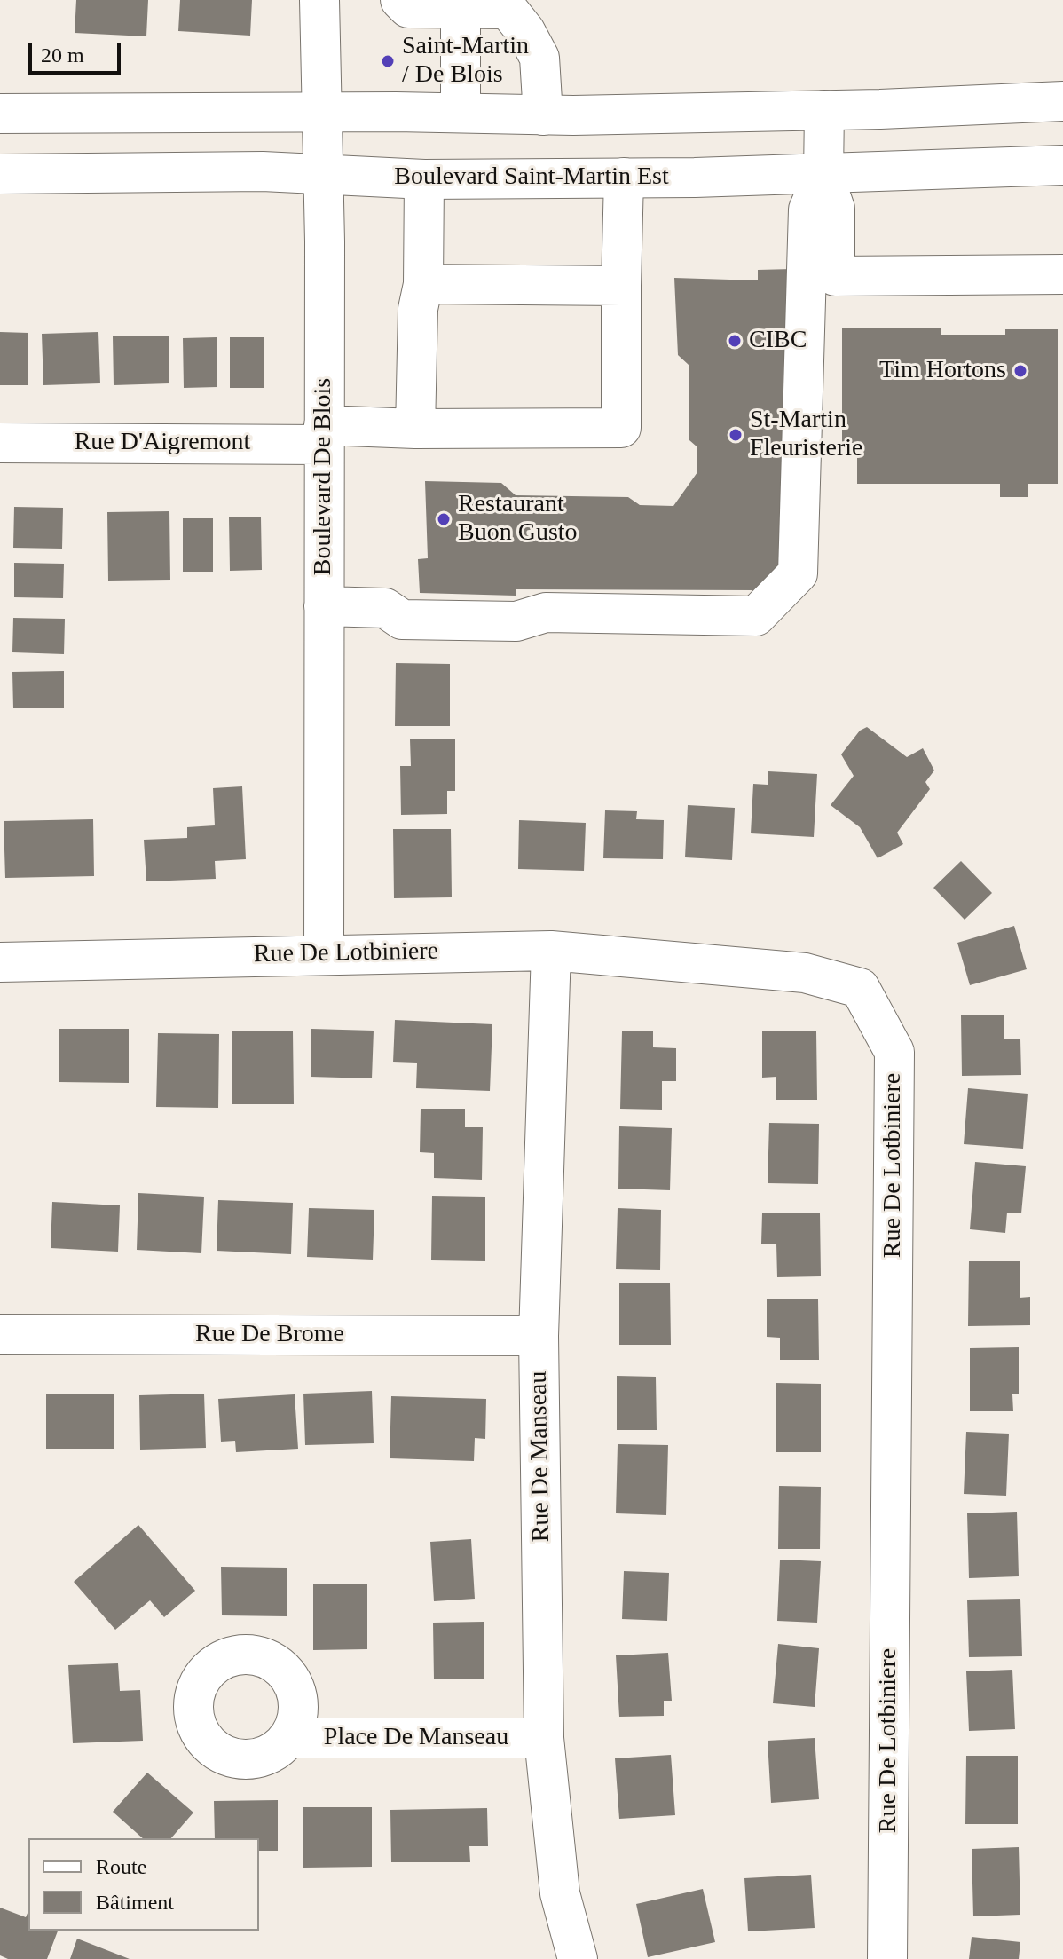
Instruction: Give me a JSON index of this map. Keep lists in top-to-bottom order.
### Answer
{
  "streets": {
    "street": [
      "Boulevard Saint-Martin Est",
      "Rue D'Aigremont",
      "Boulevard De Blois",
      "Rue De Lotbiniere",
      "Rue De Brome",
      "Rue De Manseau",
      "Place De Manseau"
    ]
  },
  "crossings": [
    ["Boulevard Saint-Martin Est", "Boulevard De Blois"],
    ["Rue D'Aigremont", "Boulevard De Blois"],
    ["Boulevard De Blois", "Rue De Lotbiniere"],
    ["Rue De Lotbiniere", "Rue De Manseau"],
    ["Rue De Brome", "Rue De Manseau"],
    ["Rue De Manseau", "Place De Manseau"]
  ],
  "places": [
    "Saint-Martin / De Blois",
    "CIBC",
    "Tim Hortons",
    "St-Martin Fleuristerie",
    "Restaurant Buon Gusto"
  ],
  "legend": ["Route", "Bâtiment"],
  "scale_bar": "20 m"
}
